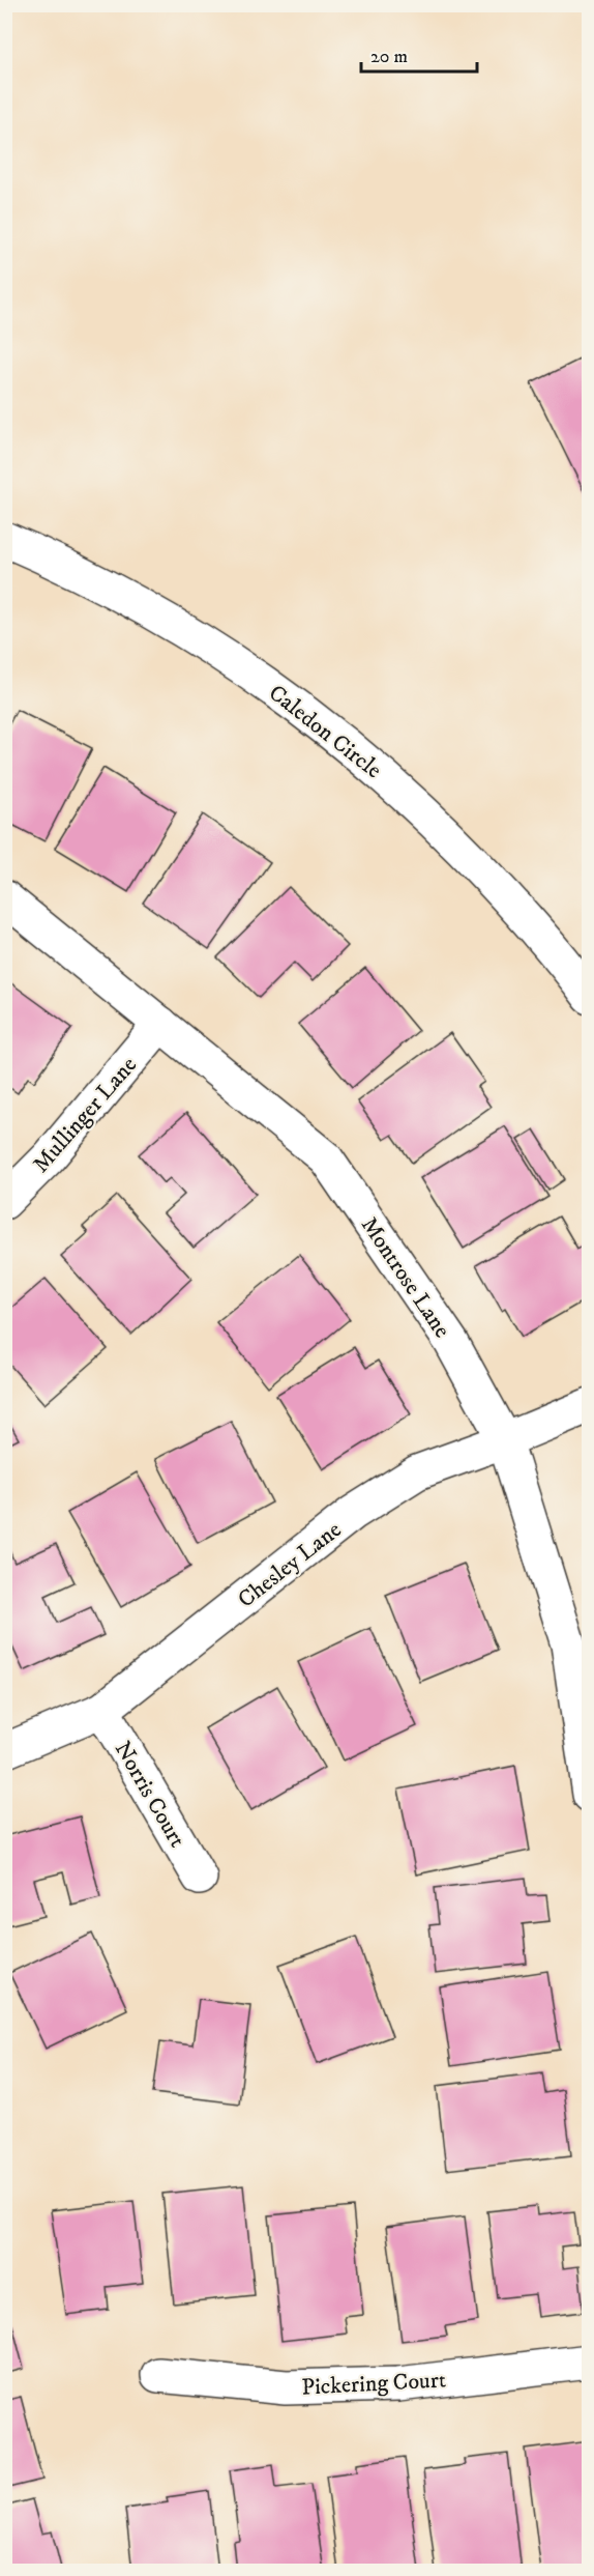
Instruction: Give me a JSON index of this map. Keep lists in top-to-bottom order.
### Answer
{
  "streets": {
    "street": [
      "Caledon Circle",
      "Mullinger Lane",
      "Montrose Lane",
      "Chesley Lane",
      "Norris Court",
      "Pickering Court"
    ]
  },
  "crossings": [
    ["Mullinger Lane", "Montrose Lane"],
    ["Montrose Lane", "Chesley Lane"],
    ["Chesley Lane", "Norris Court"]
  ],
  "scale_bar": "20 m"
}
